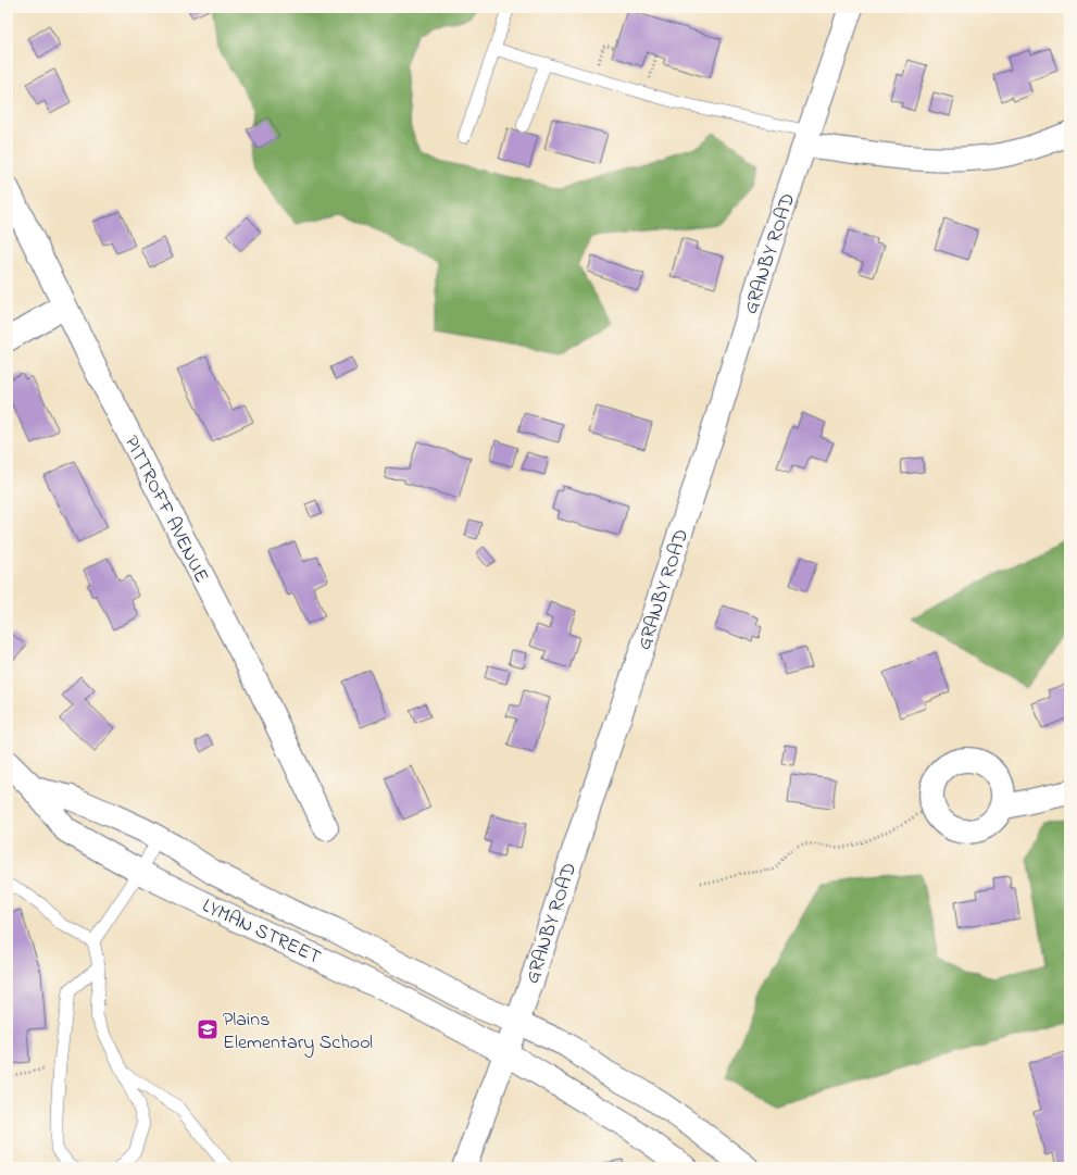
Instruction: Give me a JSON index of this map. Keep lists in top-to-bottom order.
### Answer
{
  "streets": {
    "main road": ["GRANBY ROAD", "PITTROFF AVENUE", "LYMAN STREET"]
  },
  "crossings": [
    ["GRANBY ROAD", "LYMAN STREET"]
  ],
  "places": {
    "school or university": ["Plains Elementary School"]
  }
}
